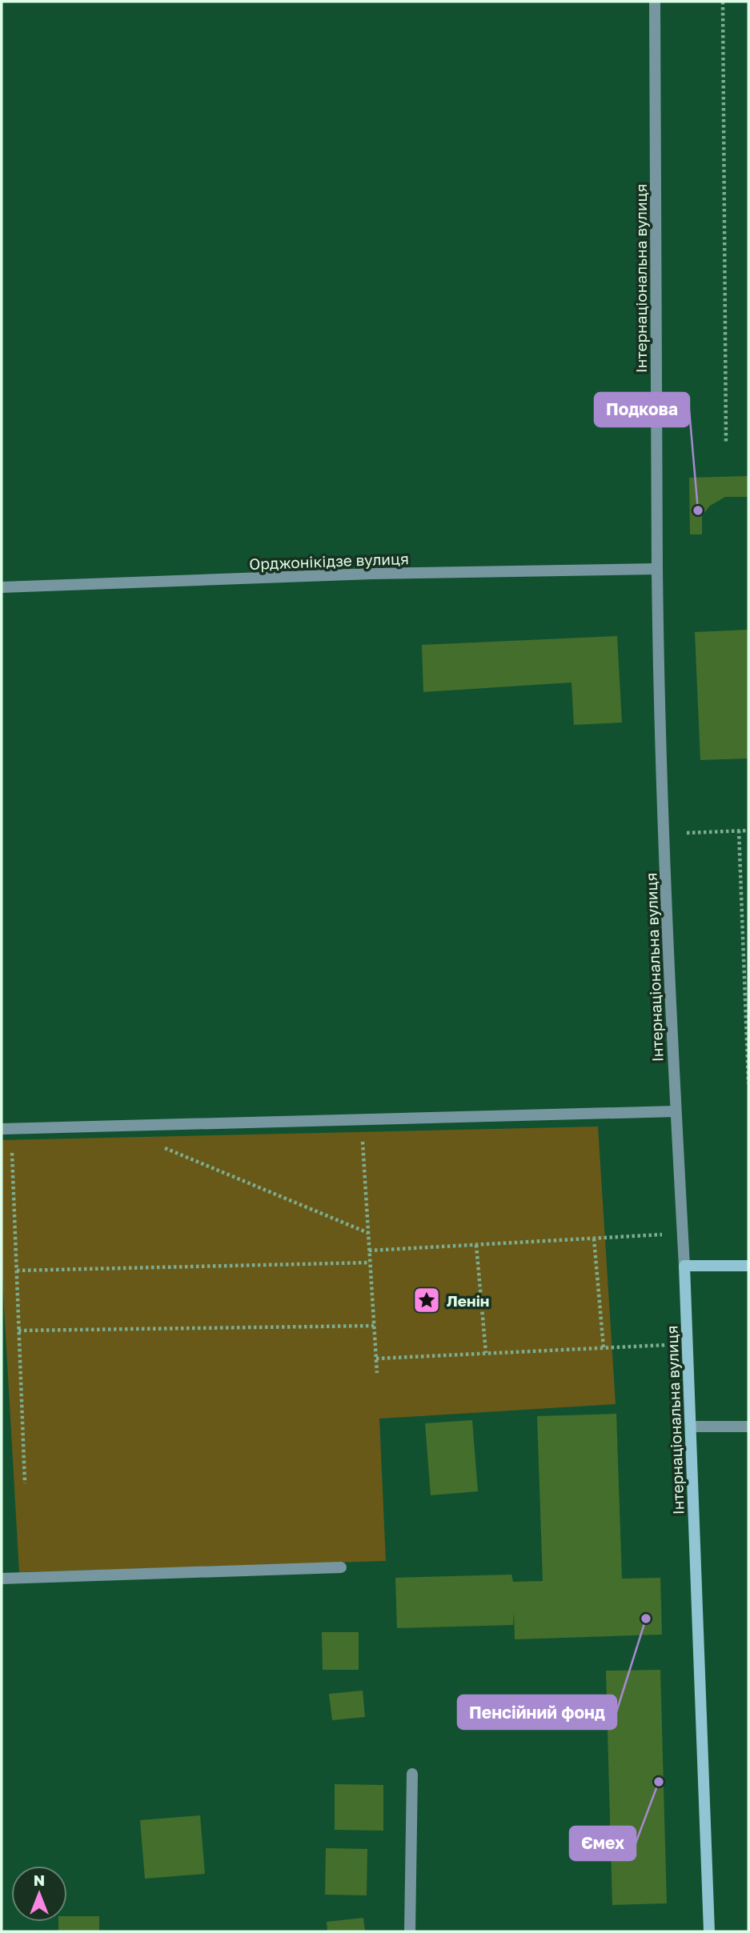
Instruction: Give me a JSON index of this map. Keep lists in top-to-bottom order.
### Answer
{
  "streets": {
    "street": ["Інтернаціональна вулиця", "Орджонікідзе вулиця"]
  },
  "crossings": [
    ["Інтернаціональна вулиця", "Орджонікідзе вулиця"]
  ],
  "places": {
    "other": ["Подкова", "Пенсійний фонд", "Ємех"],
    "place": ["Ленін"]
  },
  "north": "top"
}
